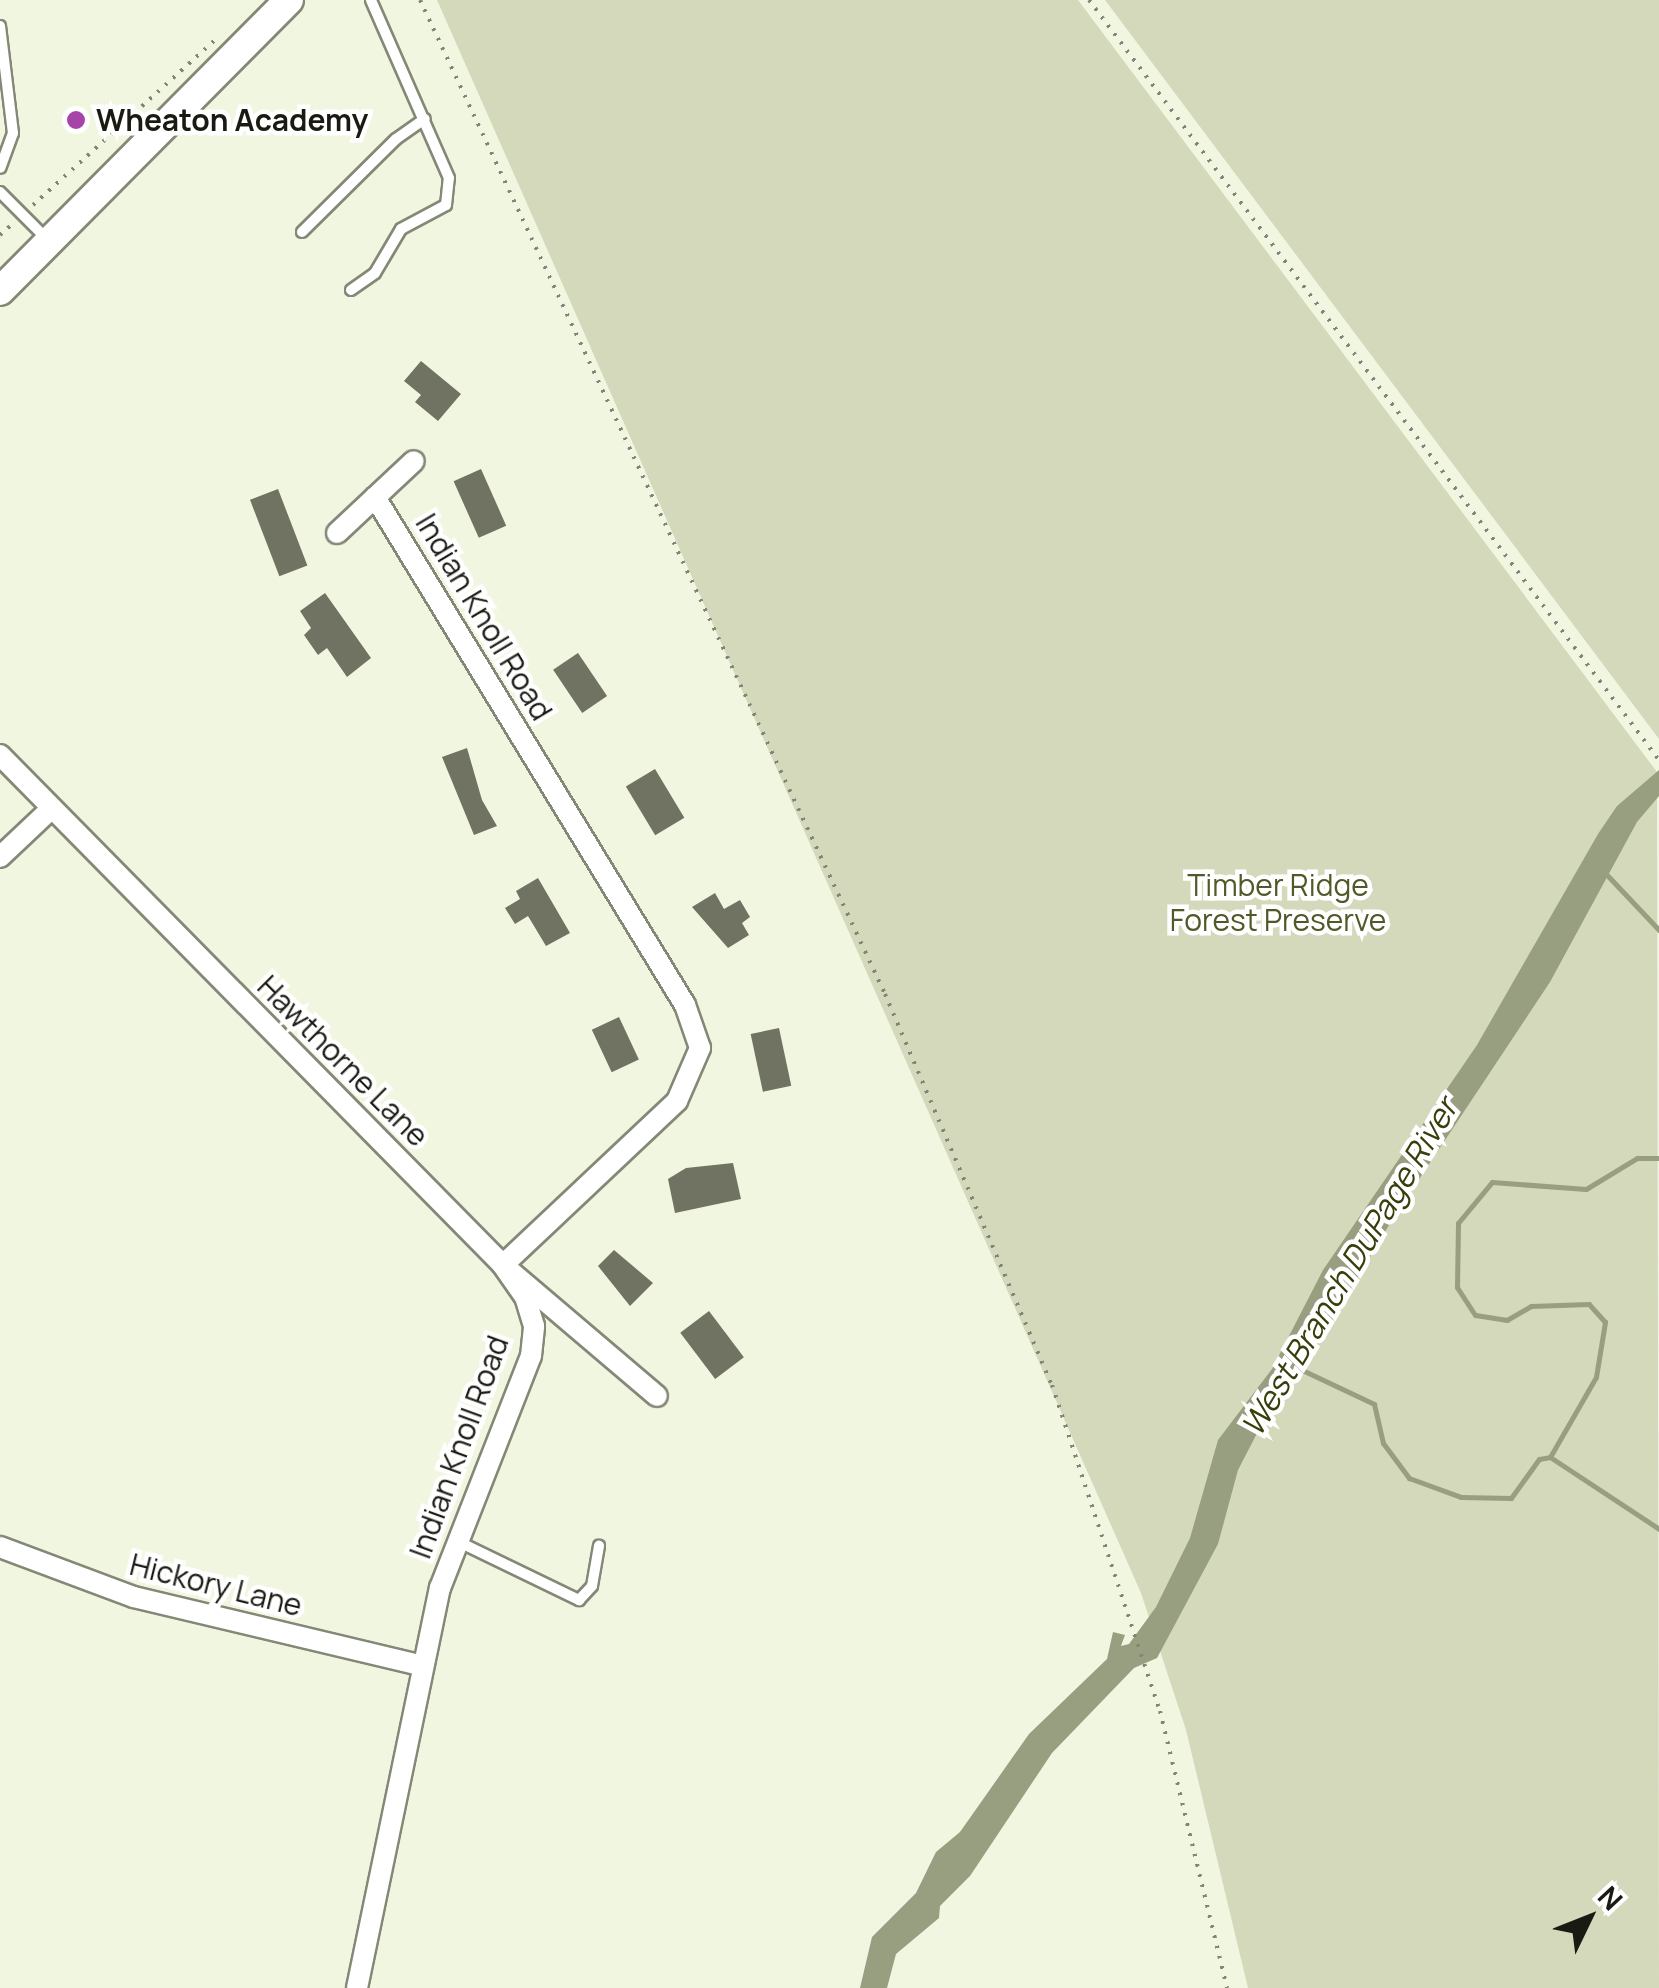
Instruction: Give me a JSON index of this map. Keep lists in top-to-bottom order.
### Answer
{
  "streets": {
    "street": ["Indian Knoll Road", "Hawthorne Lane", "Hickory Lane"]
  },
  "crossings": [
    ["Indian Knoll Road", "Hawthorne Lane"],
    ["Indian Knoll Road", "Hickory Lane"]
  ],
  "water": ["West Branch DuPage River"],
  "parks": ["Timber Ridge Forest Preserve"],
  "places": ["Wheaton Academy"],
  "north": "top right"
}
